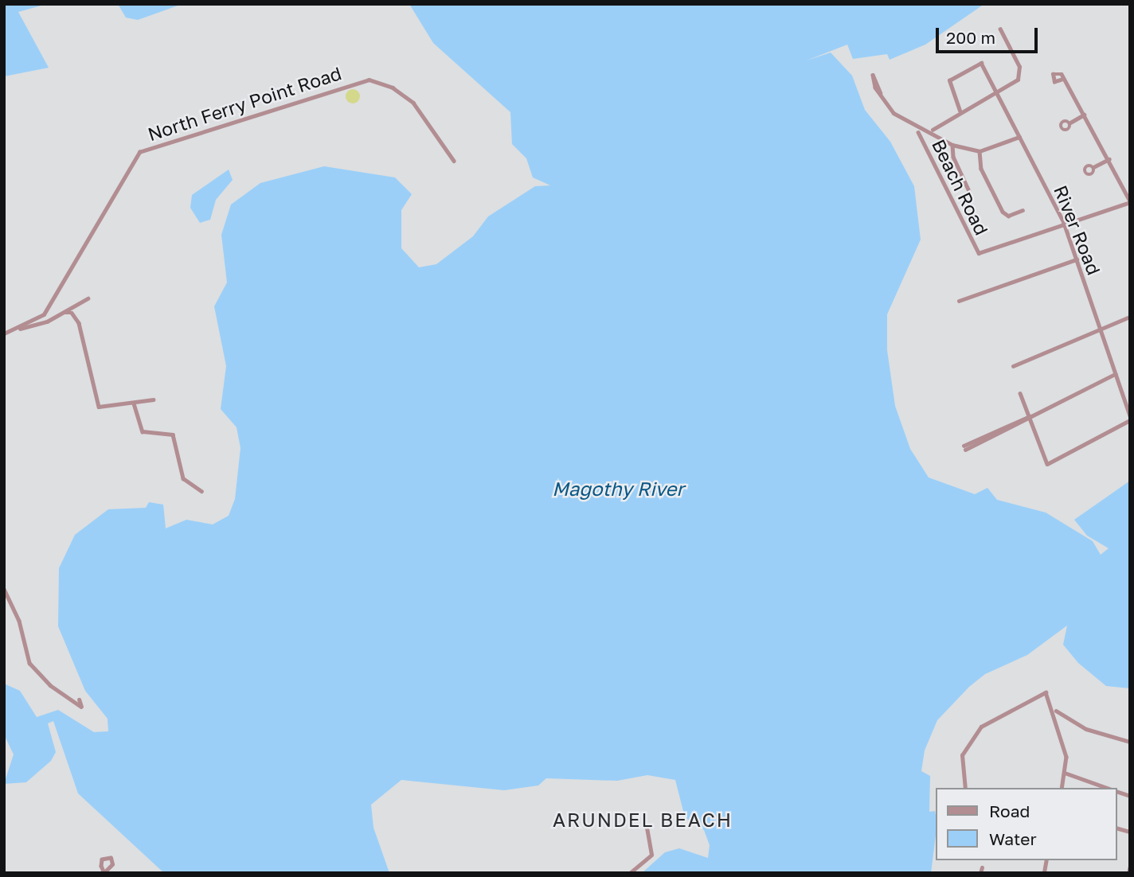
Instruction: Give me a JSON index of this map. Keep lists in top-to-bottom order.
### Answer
{
  "streets": {
    "street": ["North Ferry Point Road", "Beach Road", "River Road"]
  },
  "crossings": [
    ["Beach Road", "River Road"]
  ],
  "districts": ["ARUNDEL BEACH"],
  "water": ["Magothy River"],
  "legend": ["Road", "Water"],
  "scale_bar": "200 m"
}
